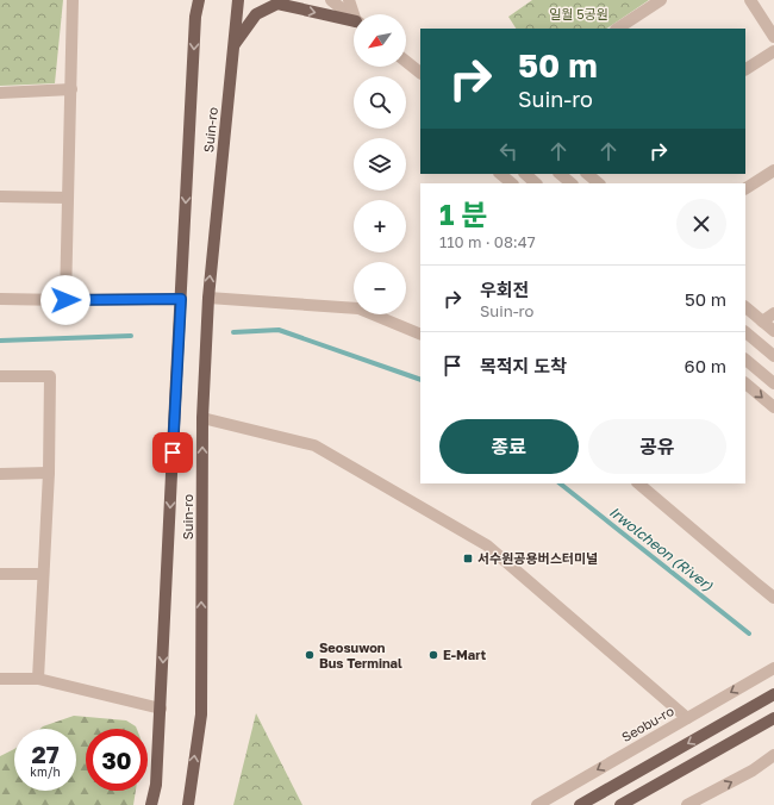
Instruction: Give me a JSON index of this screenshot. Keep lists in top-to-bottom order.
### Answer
{
  "streets": {
    "main road": ["Suin-ro"],
    "street": ["Seobu-ro"]
  },
  "water": ["Irwolcheon (River)"],
  "parks": ["일월 5공원"],
  "places": {
    "transit": ["서수원공용버스터미널"],
    "other": ["Seosuwon Bus Terminal", "E-Mart"]
  },
  "north": "bottom left",
  "page": {
    "map_buttons": ["+", "−"],
    "turn": ["50 m", "Suin-ro"],
    "heading": ["1 분", "110 m · 08:47"],
    "list": [
      {
        "name": "우회전",
        "note": "Suin-ro",
        "value": "50 m"
      },
      {
        "name": "목적지 도착",
        "value": "60 m"
      }
    ],
    "buttons": ["종료", "공유"],
    "speed": "27 km/h",
    "limit": "30"
  }
}
